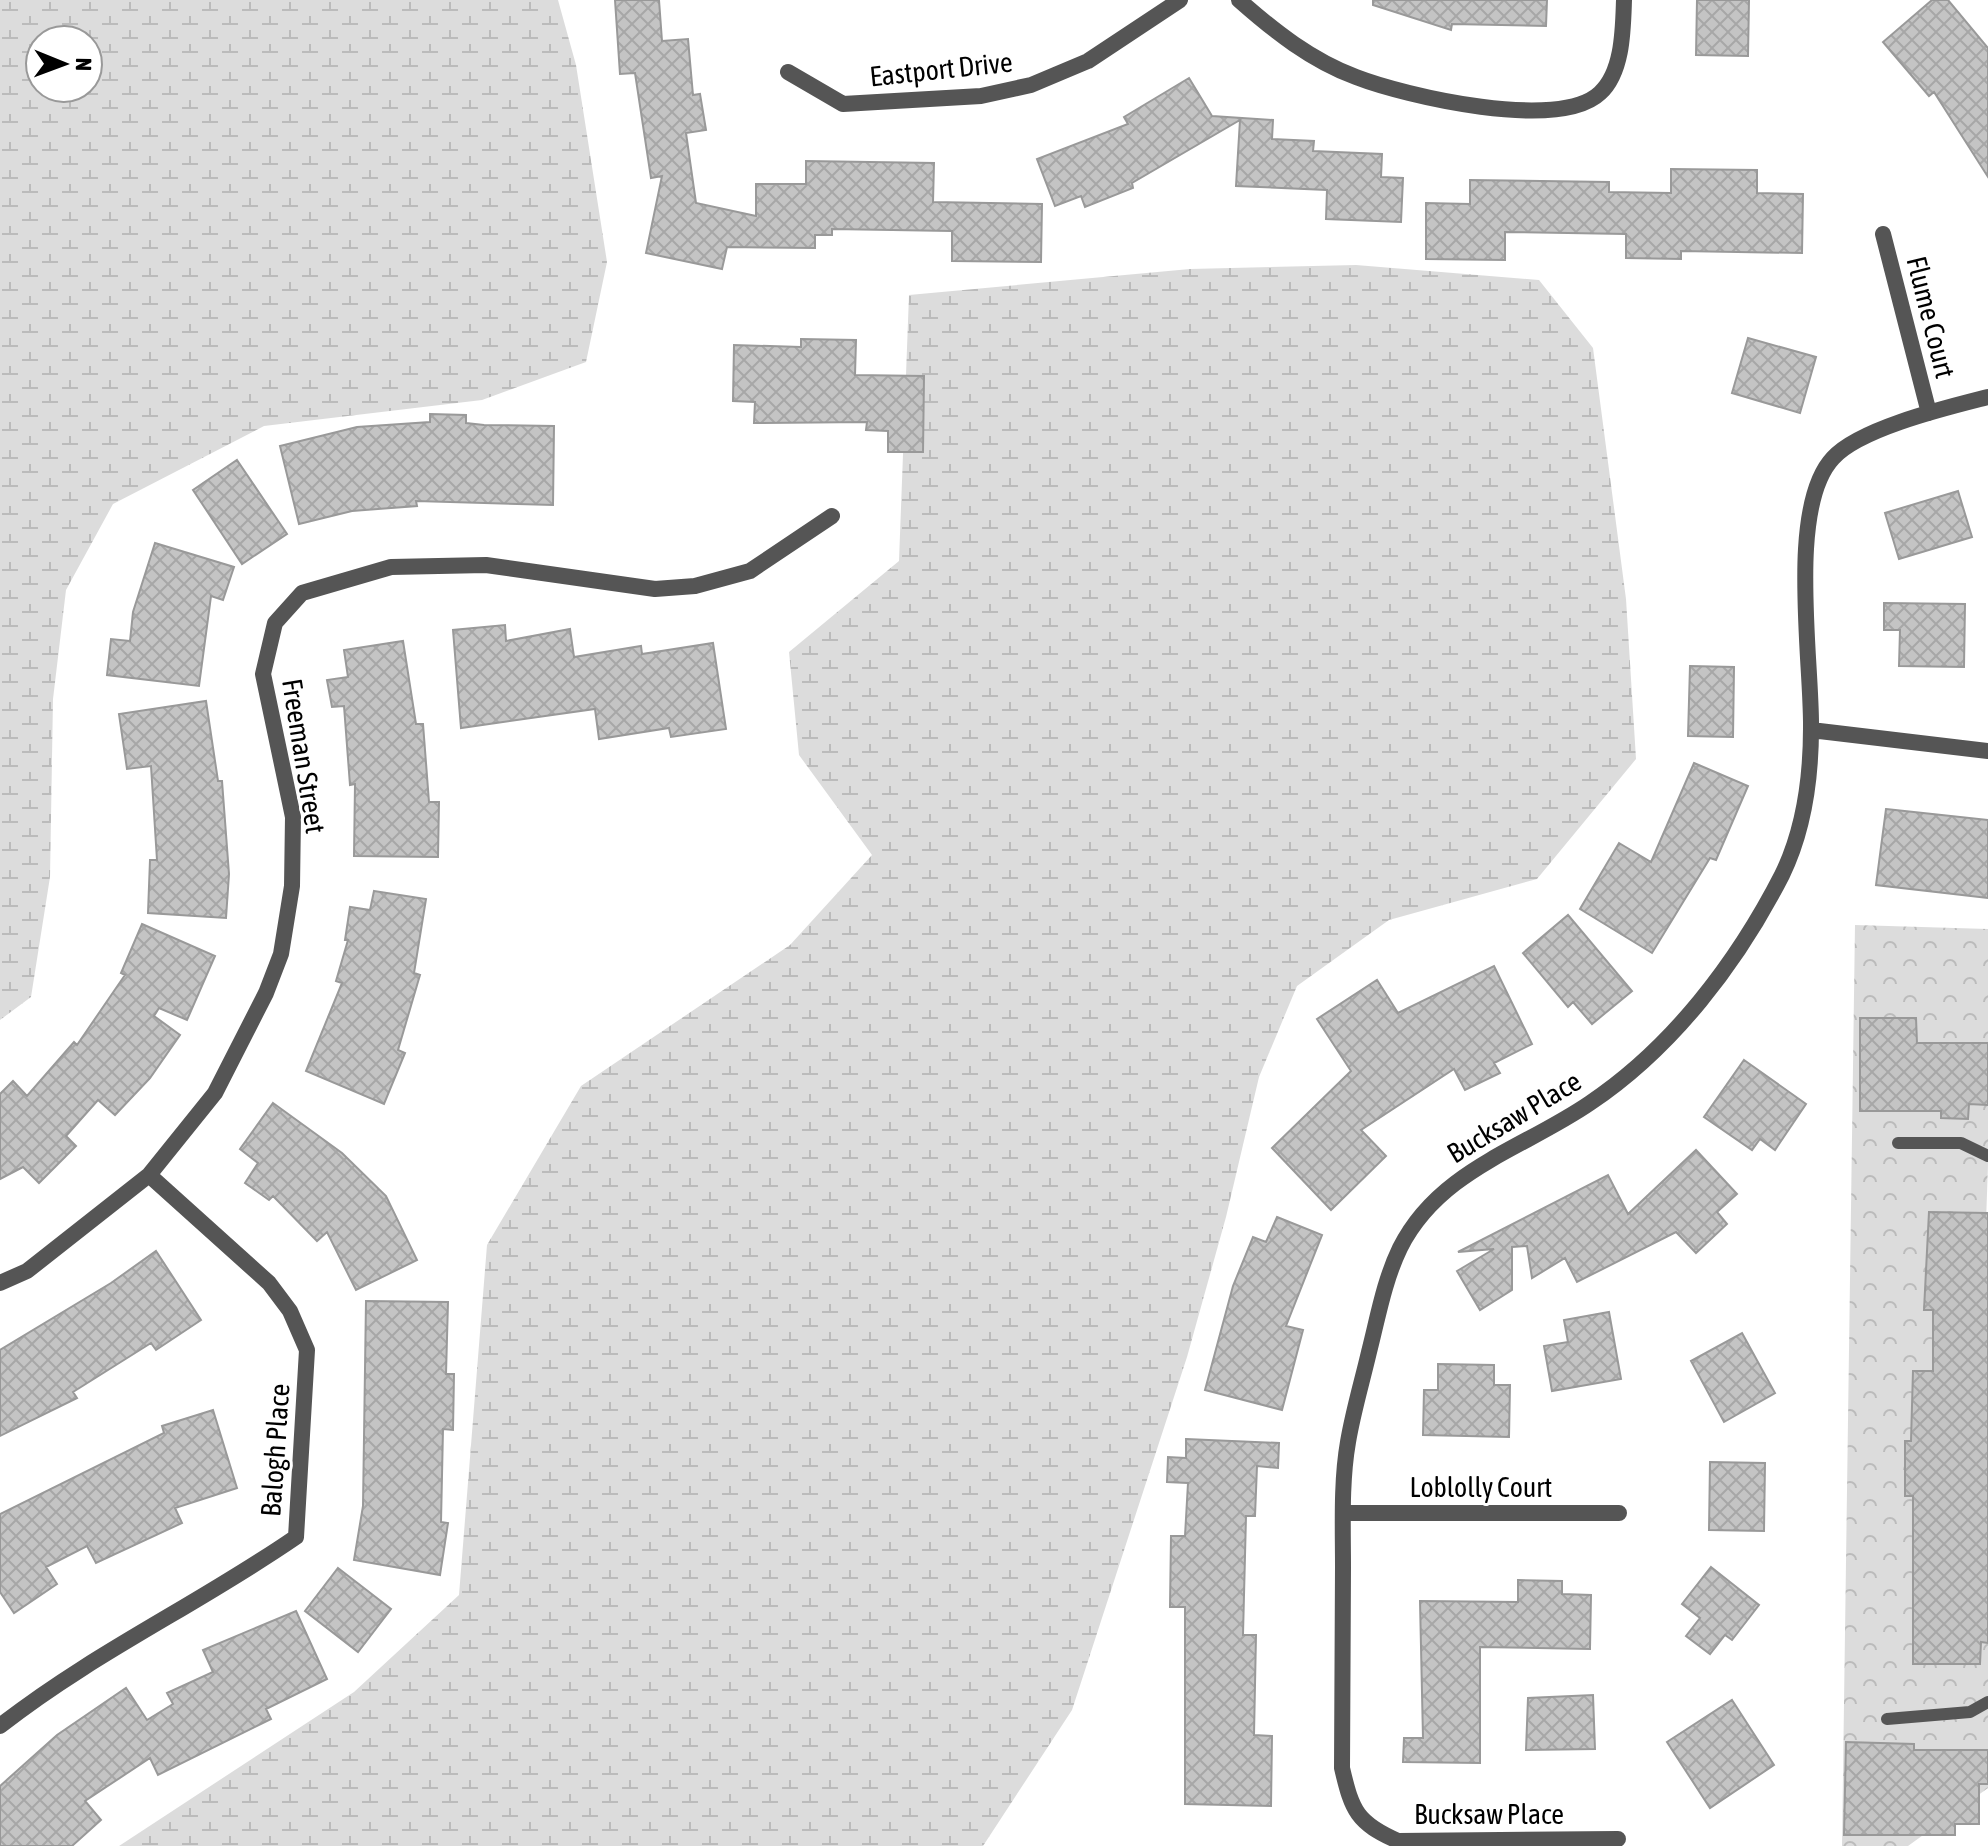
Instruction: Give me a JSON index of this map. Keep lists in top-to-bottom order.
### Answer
{
  "streets": {
    "street": [
      "Eastport Drive",
      "Flume Court",
      "Freeman Street",
      "Bucksaw Place",
      "Balogh Place",
      "Loblolly Court"
    ]
  },
  "crossings": [
    ["Flume Court", "Bucksaw Place"],
    ["Freeman Street", "Balogh Place"],
    ["Bucksaw Place", "Loblolly Court"]
  ],
  "north": "right"
}
